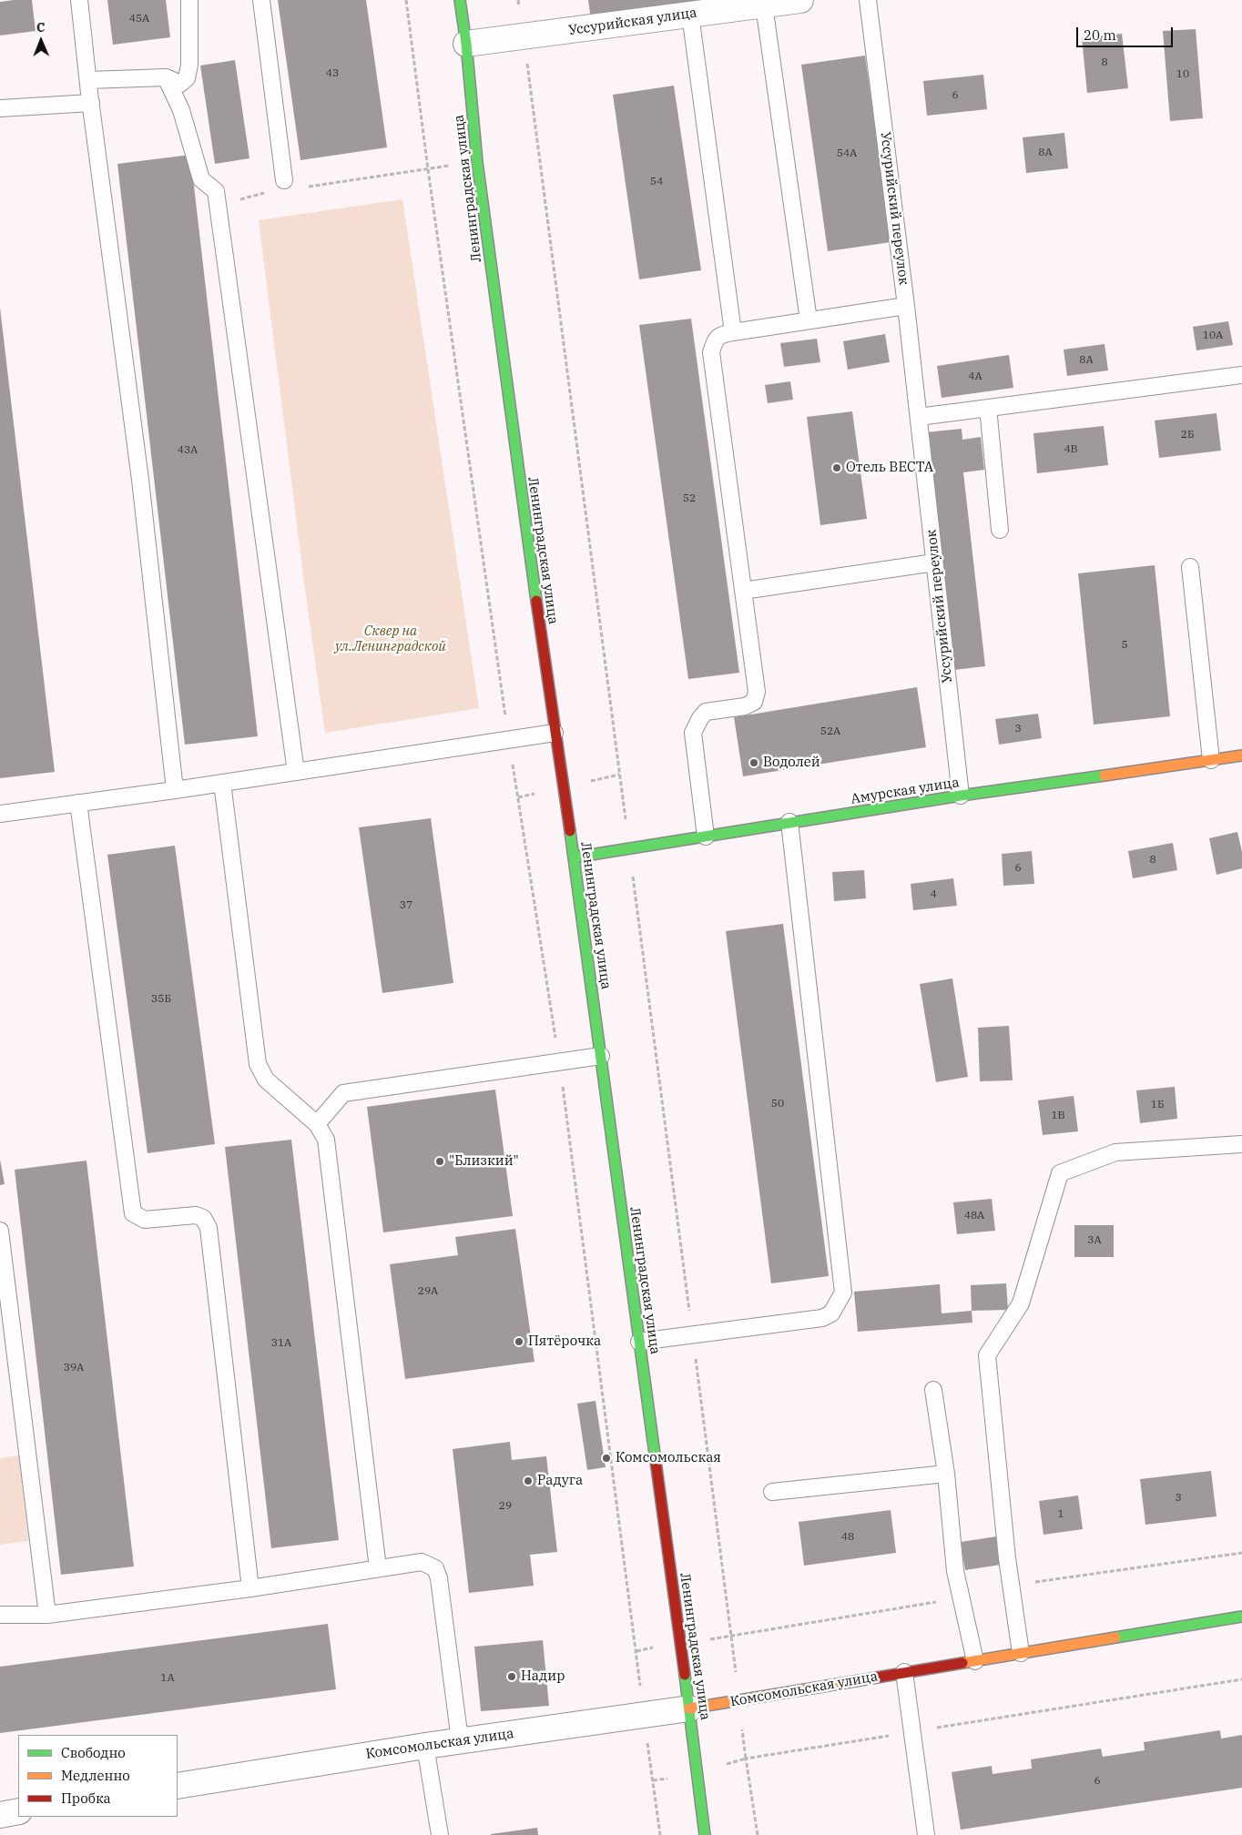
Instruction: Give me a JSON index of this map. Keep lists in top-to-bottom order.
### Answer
{
  "streets": {
    "main road": ["Ленинградская улица", "Амурская улица", "Комсомольская улица"],
    "street": ["Уссурийская улица"],
    "lane": ["Уссурийский переулок"]
  },
  "crossings": [
    ["Уссурийская улица", "Ленинградская улица"],
    ["Ленинградская улица", "Амурская улица"],
    ["Ленинградская улица", "Комсомольская улица"],
    ["Уссурийский переулок", "Амурская улица"]
  ],
  "parks": ["Сквер на ул.Ленинградской"],
  "places": [
    "Отель ВЕСТА",
    "Водолей",
    "\"Близкий\"",
    "Пятёрочка",
    "Комсомольская",
    "Радуга",
    "Надир"
  ],
  "house_numbers": [
    "45А",
    "8",
    "43",
    "10",
    "6",
    "8А",
    "54А",
    "54",
    "10А",
    "8А",
    "4А",
    "2Б",
    "4В",
    "43А",
    "52",
    "5",
    "3",
    "52А",
    "8",
    "6",
    "4",
    "37",
    "35Б",
    "50",
    "1Б",
    "1В",
    "48А",
    "3А",
    "29А",
    "31А",
    "39А",
    "3",
    "29",
    "1",
    "48",
    "1А",
    "6"
  ],
  "legend": ["Свободно", "Медленно", "Пробка"],
  "scale_bar": "20 m",
  "north": "top"
}
